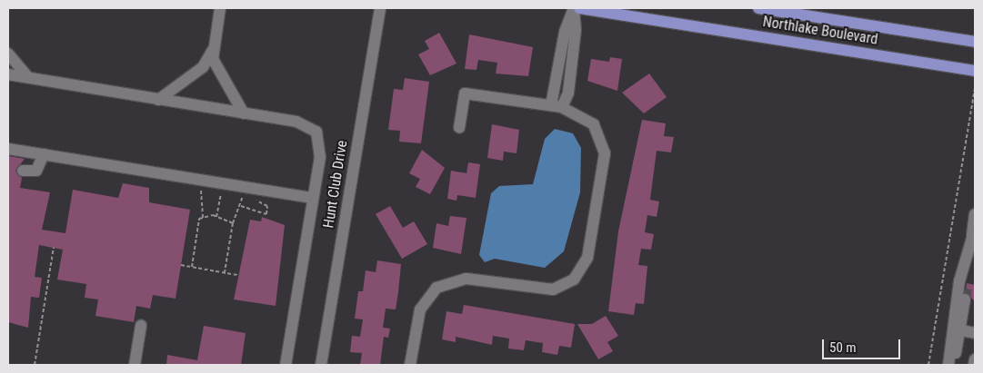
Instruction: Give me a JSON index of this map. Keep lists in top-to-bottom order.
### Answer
{
  "streets": {
    "main road": ["Northlake Boulevard"],
    "street": ["Hunt Club Drive"]
  },
  "scale_bar": "50 m"
}
